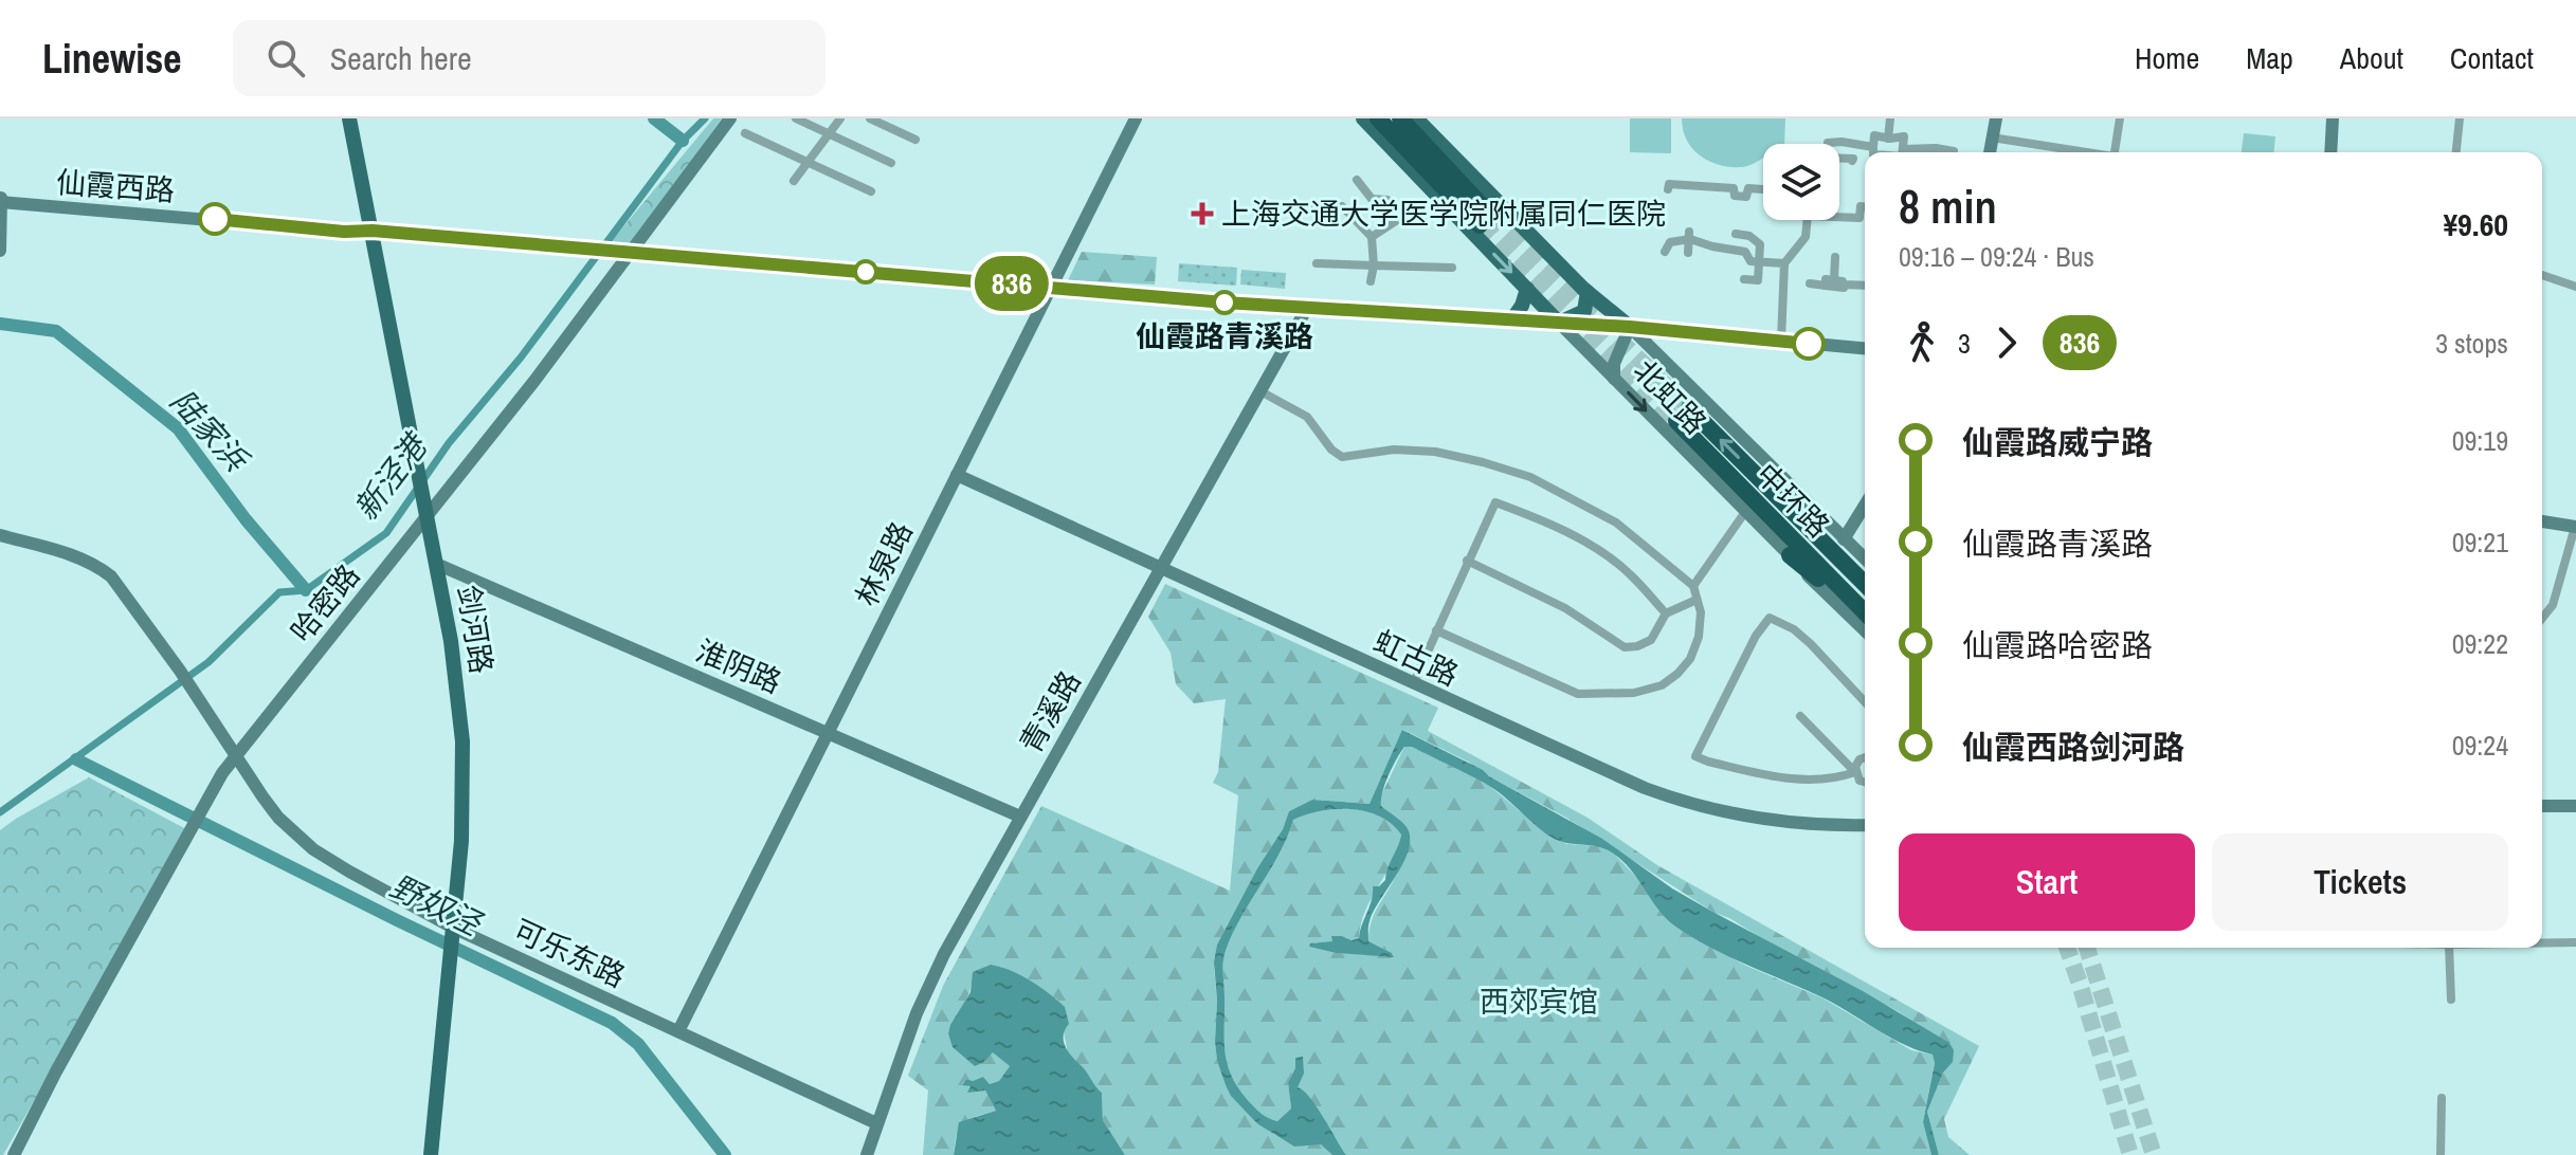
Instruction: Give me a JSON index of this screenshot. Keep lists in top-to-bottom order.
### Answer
{
  "streets": {
    "highway": ["中环路"],
    "main road": ["北虹路", "剑河路"],
    "street": [
      "仙霞西路",
      "林泉路",
      "哈密路",
      "虹古路",
      "淮阴路",
      "青溪路",
      "可乐东路"
    ]
  },
  "crossings": [
    ["仙霞西路", "北虹路"],
    ["仙霞西路", "林泉路"],
    ["仙霞西路", "哈密路"],
    ["仙霞西路", "剑河路"],
    ["仙霞西路", "青溪路"],
    ["林泉路", "虹古路"],
    ["林泉路", "淮阴路"],
    ["林泉路", "可乐东路"],
    ["哈密路", "剑河路"],
    ["哈密路", "可乐东路"],
    ["剑河路", "淮阴路"],
    ["剑河路", "可乐东路"],
    ["虹古路", "青溪路"],
    ["淮阴路", "青溪路"],
    ["青溪路", "可乐东路"]
  ],
  "water": ["陆家浜", "新泾港", "野奴泾"],
  "parks": ["西郊宾馆"],
  "places": {
    "health": ["上海交通大学医学院附属同仁医院"],
    "other": ["仙霞路青溪路"]
  },
  "lines": ["bus line 836"],
  "page": {
    "header": "Linewise",
    "search": "Search here",
    "nav": [
      "Home",
      "Map",
      "About",
      "Contact"
    ],
    "on_map": "836",
    "heading": ["8 min", "09:16 – 09:24 · Bus", "¥9.60"],
    "legs": ["3", "836", "3 stops"],
    "list": [
      {
        "name": "仙霞路威宁路",
        "value": "09:19"
      },
      {
        "name": "仙霞路青溪路",
        "value": "09:21"
      },
      {
        "name": "仙霞路哈密路",
        "value": "09:22"
      },
      {
        "name": "仙霞西路剑河路",
        "value": "09:24"
      }
    ],
    "buttons": ["Start", "Tickets"]
  }
}
